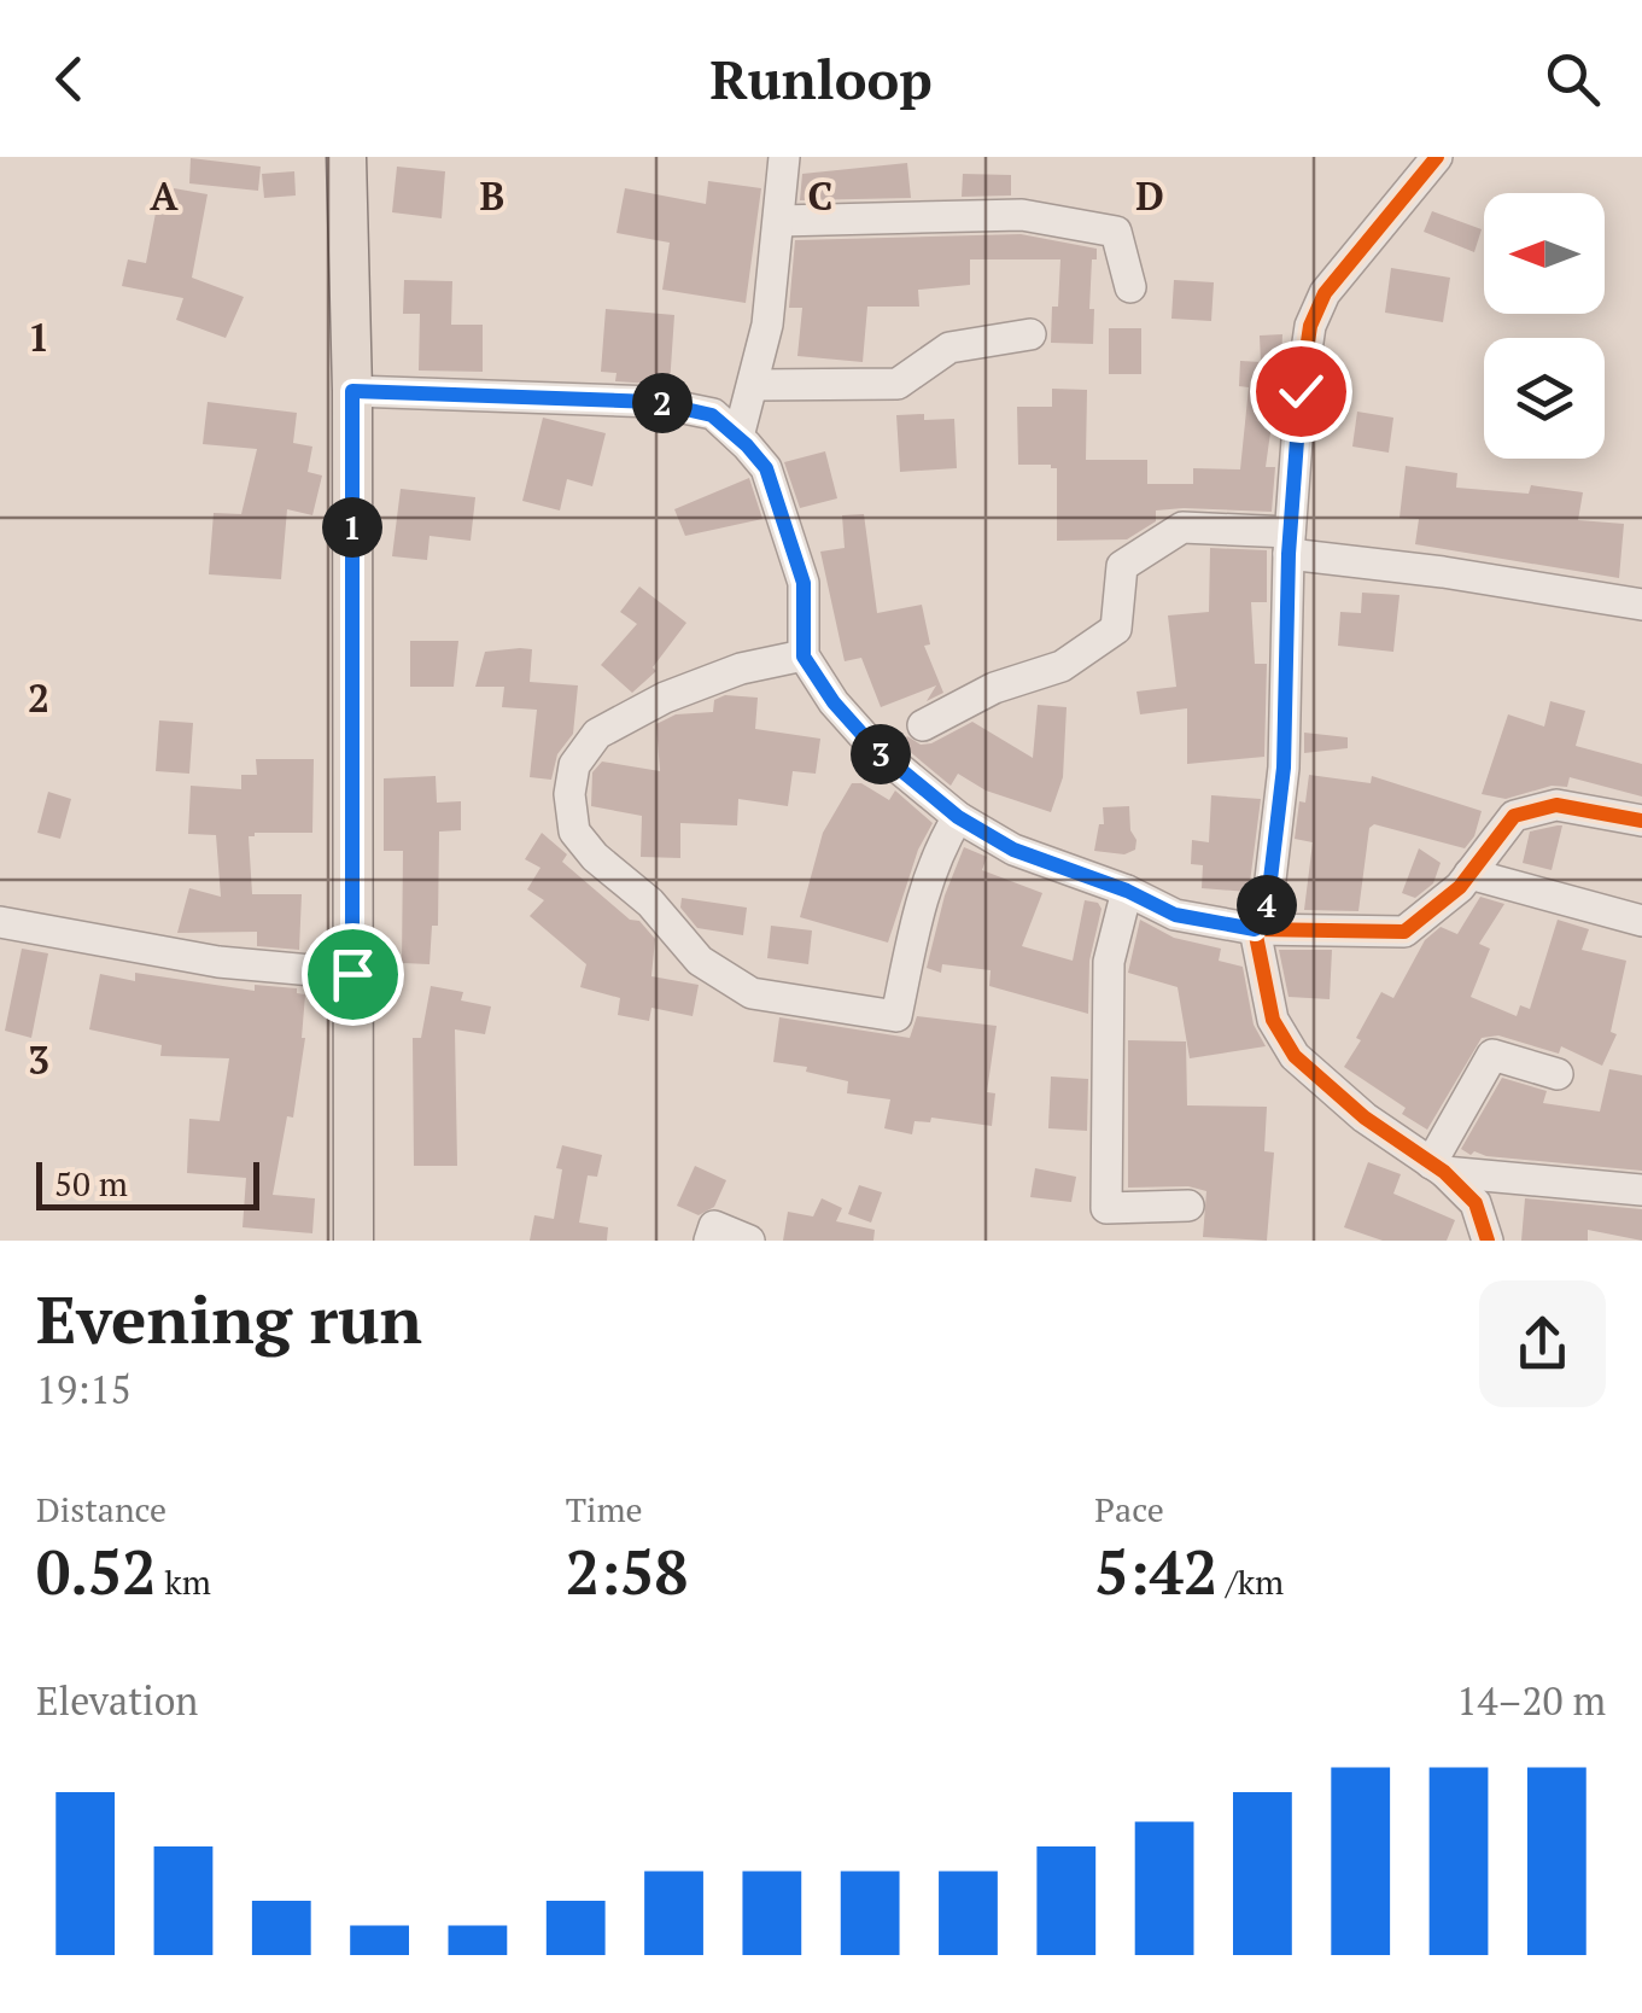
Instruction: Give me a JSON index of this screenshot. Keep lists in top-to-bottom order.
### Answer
{
  "scale_bar": "50 m",
  "north": "left",
  "page": {
    "header": "Runloop",
    "pins": [
      "2",
      "1",
      "3",
      "4"
    ],
    "scale": "50 m",
    "heading": ["Evening run", "19:15"],
    "stats": [
      ["Distance", "0.52 km"],
      ["Time", "2:58"],
      ["Pace", "5:42 /km"]
    ],
    "chart": ["Elevation", "14–20 m"]
  },
  "grid": {
    "columns": [
      "A",
      "B",
      "C",
      "D"
    ],
    "rows": ["1", "2", "3"]
  }
}
